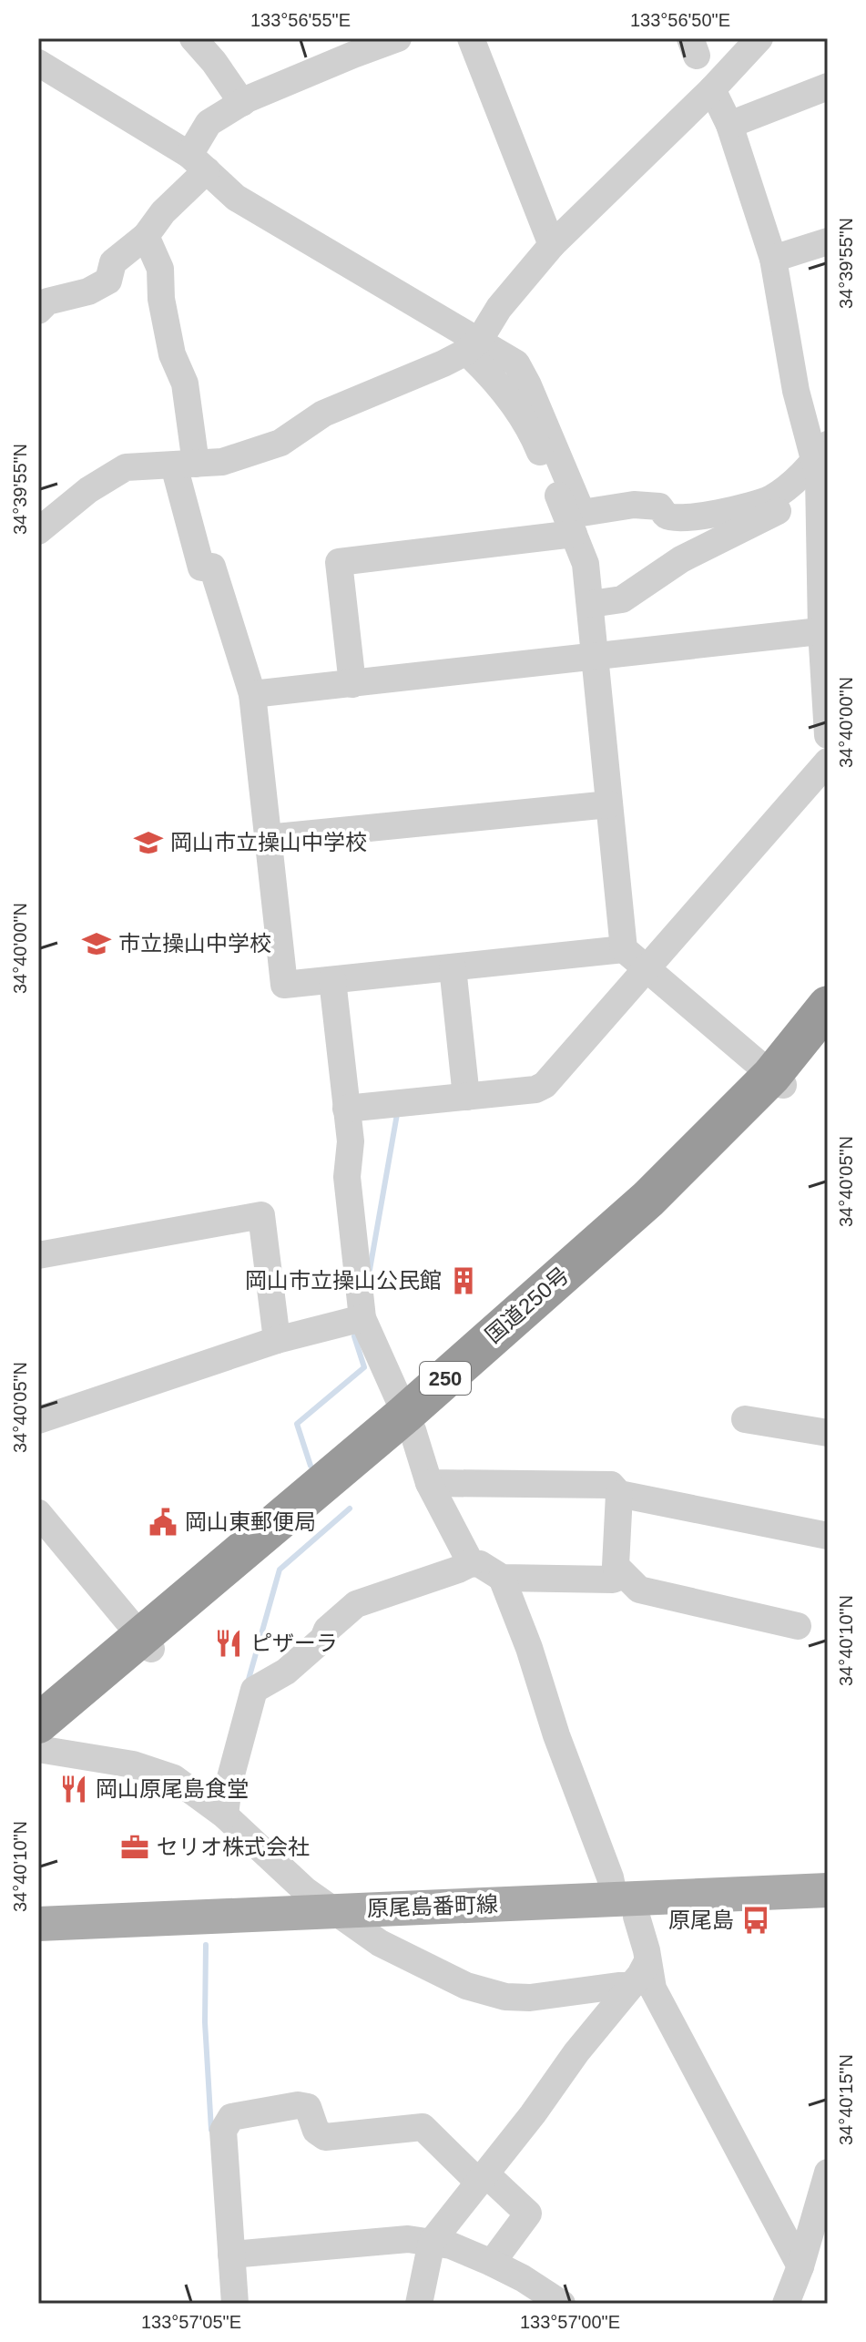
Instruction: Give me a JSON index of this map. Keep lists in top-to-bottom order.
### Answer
{
  "streets": {
    "highway": ["国道250号", "250"],
    "main road": ["原尾島番町線"]
  },
  "places": {
    "school or university": ["岡山市立操山中学校", "市立操山中学校"],
    "building": ["岡山市立操山公民館"],
    "public building": ["岡山東郵便局"],
    "restaurant": ["ピザーラ", "岡山原尾島食堂"],
    "office": ["セリオ株式会社"],
    "bus stop": ["原尾島"]
  },
  "coordinates": [
    "133°56'55\"E",
    "133°56'50\"E",
    "34°39'55\"N",
    "34°40'00\"N",
    "34°40'05\"N",
    "34°40'10\"N",
    "34°40'15\"N",
    "133°57'05\"E",
    "133°57'00\"E"
  ]
}
